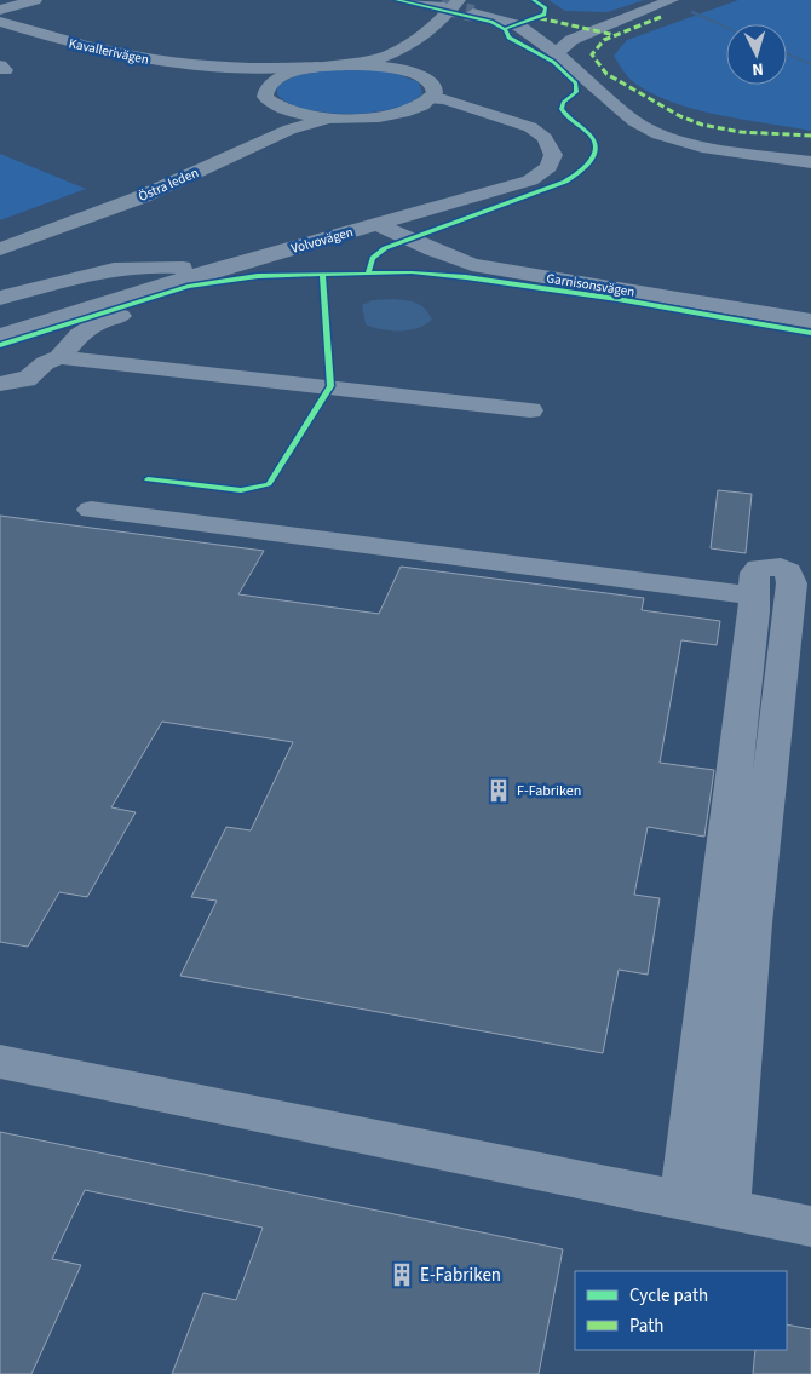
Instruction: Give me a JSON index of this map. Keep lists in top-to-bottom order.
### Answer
{
  "streets": {
    "highway": ["Östra leden"],
    "street": ["Kavallerivägen", "Volvovägen", "Garnisonsvägen"]
  },
  "crossings": [
    ["Volvovägen", "Garnisonsvägen"]
  ],
  "places": {
    "building": ["F-Fabriken", "E-Fabriken"]
  },
  "legend": ["Cycle path", "Path"],
  "north": "bottom"
}
